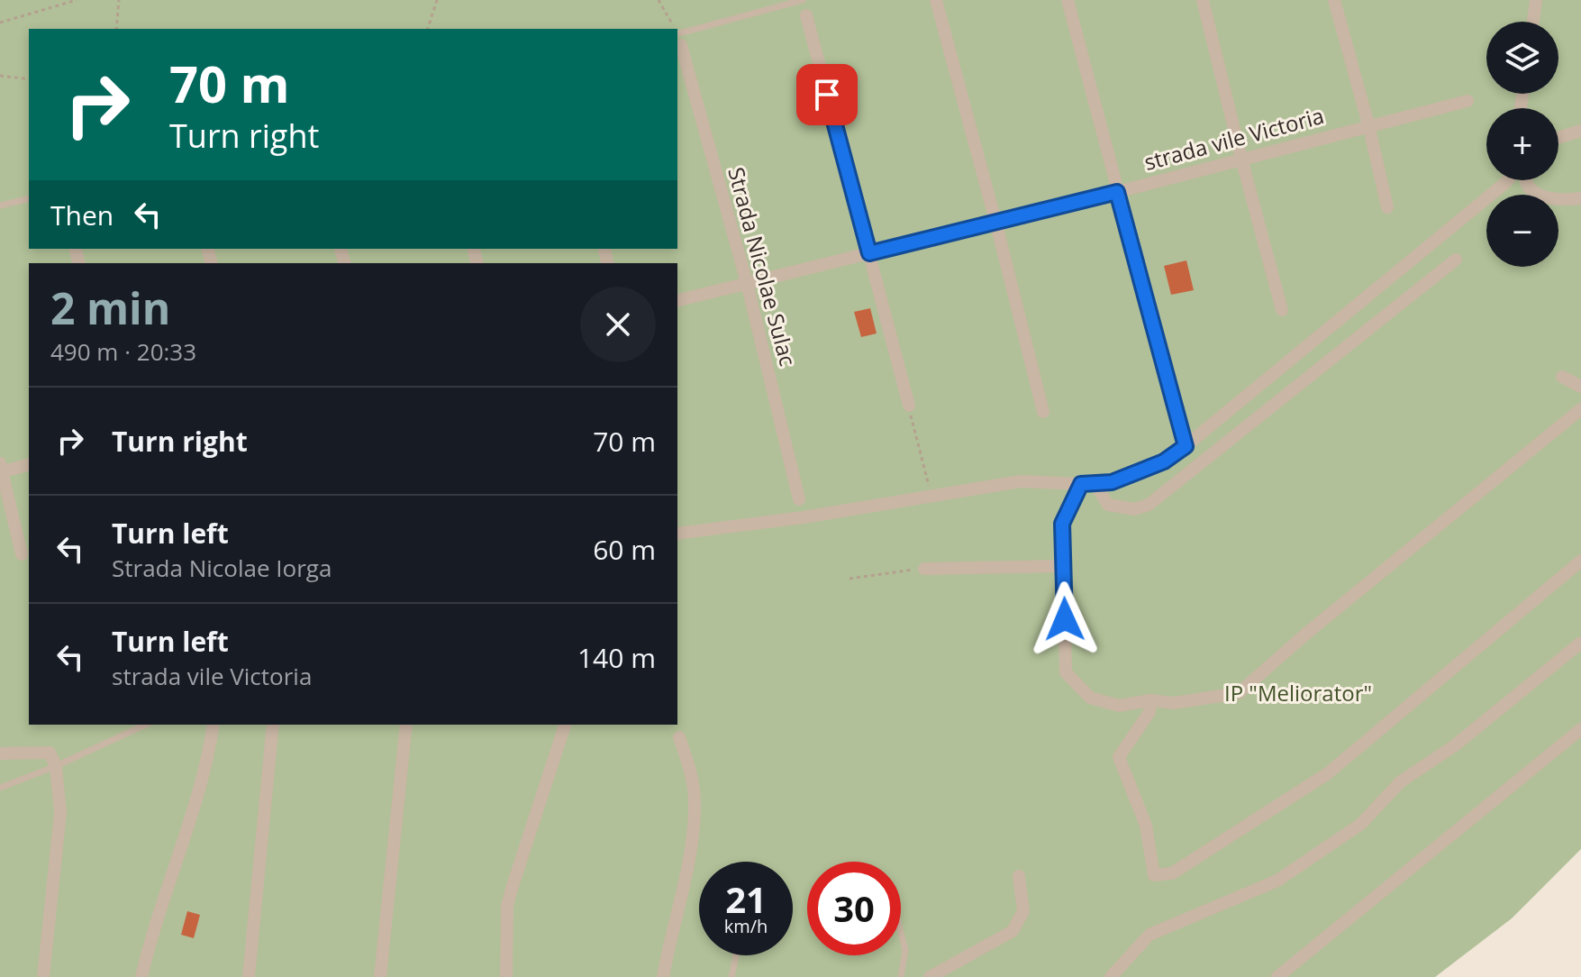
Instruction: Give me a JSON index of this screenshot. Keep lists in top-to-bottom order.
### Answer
{
  "streets": {
    "street": ["strada vile Victoria", "Strada Nicolae Sulac"]
  },
  "crossings": [
    ["strada vile Victoria", "Strada Nicolae Sulac"]
  ],
  "parks": ["IP \"Meliorator\""],
  "page": {
    "map_buttons": ["+", "−"],
    "turn": ["70 m", "Turn right"],
    "then": "Then",
    "heading": ["2 min", "490 m · 20:33"],
    "list": [
      {
        "name": "Turn right",
        "value": "70 m"
      },
      {
        "name": "Turn left",
        "note": "Strada Nicolae Iorga",
        "value": "60 m"
      },
      {
        "name": "Turn left",
        "note": "strada vile Victoria",
        "value": "140 m"
      }
    ],
    "speed": "21 km/h",
    "limit": "30"
  }
}
